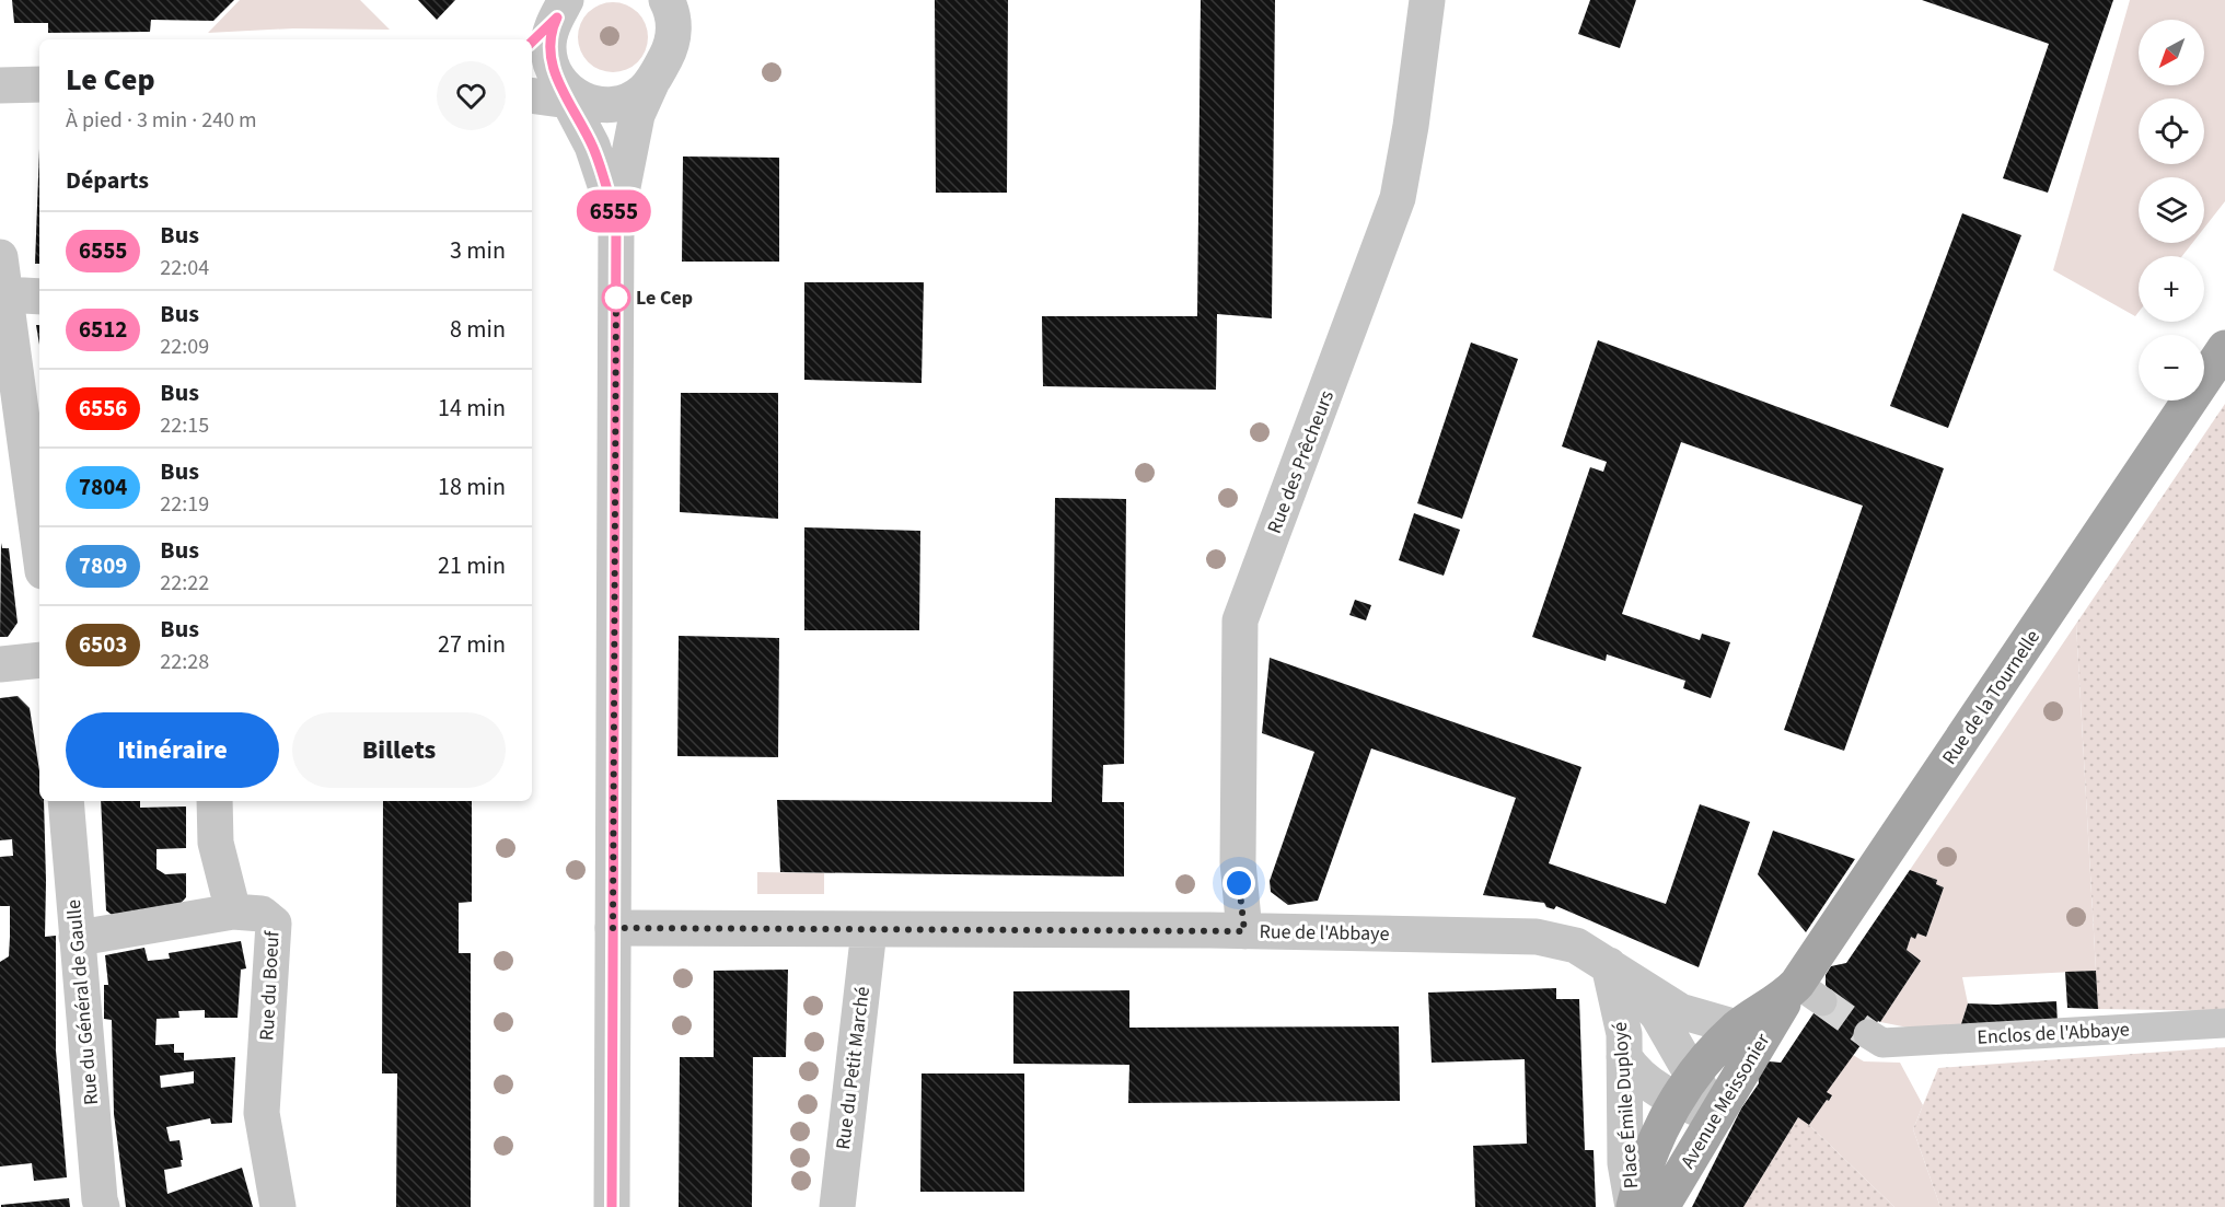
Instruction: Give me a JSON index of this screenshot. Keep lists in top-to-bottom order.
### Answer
{
  "streets": {
    "main road": ["Rue de la Tournelle", "Avenue Meissonier"],
    "street": [
      "Rue des Prêcheurs",
      "Rue de l'Abbaye",
      "Rue du Boeuf",
      "Rue du Général de Gaulle",
      "Enclos de l'Abbaye",
      "Rue du Petit Marché",
      "Place Émile Duployé"
    ]
  },
  "crossings": [
    ["Rue des Prêcheurs", "Rue de l'Abbaye"],
    ["Rue de la Tournelle", "Rue de l'Abbaye"],
    ["Rue de la Tournelle", "Avenue Meissonier"],
    ["Rue de l'Abbaye", "Rue du Petit Marché"],
    ["Rue de l'Abbaye", "Avenue Meissonier"],
    ["Rue de l'Abbaye", "Place Émile Duployé"],
    ["Avenue Meissonier", "Place Émile Duployé"]
  ],
  "places": ["Le Cep"],
  "lines": ["bus line 6555"],
  "north": "bottom left",
  "page": {
    "on_map": "6555",
    "map_buttons": ["+", "−"],
    "heading": [
      ["Le Cep", "À pied · 3 min · 240 m"],
      "Départs"
    ],
    "list": [
      {
        "mark": "6555",
        "name": "Bus",
        "note": "22:04",
        "value": "3 min"
      },
      {
        "mark": "6512",
        "name": "Bus",
        "note": "22:09",
        "value": "8 min"
      },
      {
        "mark": "6556",
        "name": "Bus",
        "note": "22:15",
        "value": "14 min"
      },
      {
        "mark": "7804",
        "name": "Bus",
        "note": "22:19",
        "value": "18 min"
      },
      {
        "mark": "7809",
        "name": "Bus",
        "note": "22:22",
        "value": "21 min"
      },
      {
        "mark": "6503",
        "name": "Bus",
        "note": "22:28",
        "value": "27 min"
      }
    ],
    "buttons": ["Itinéraire", "Billets"]
  }
}
